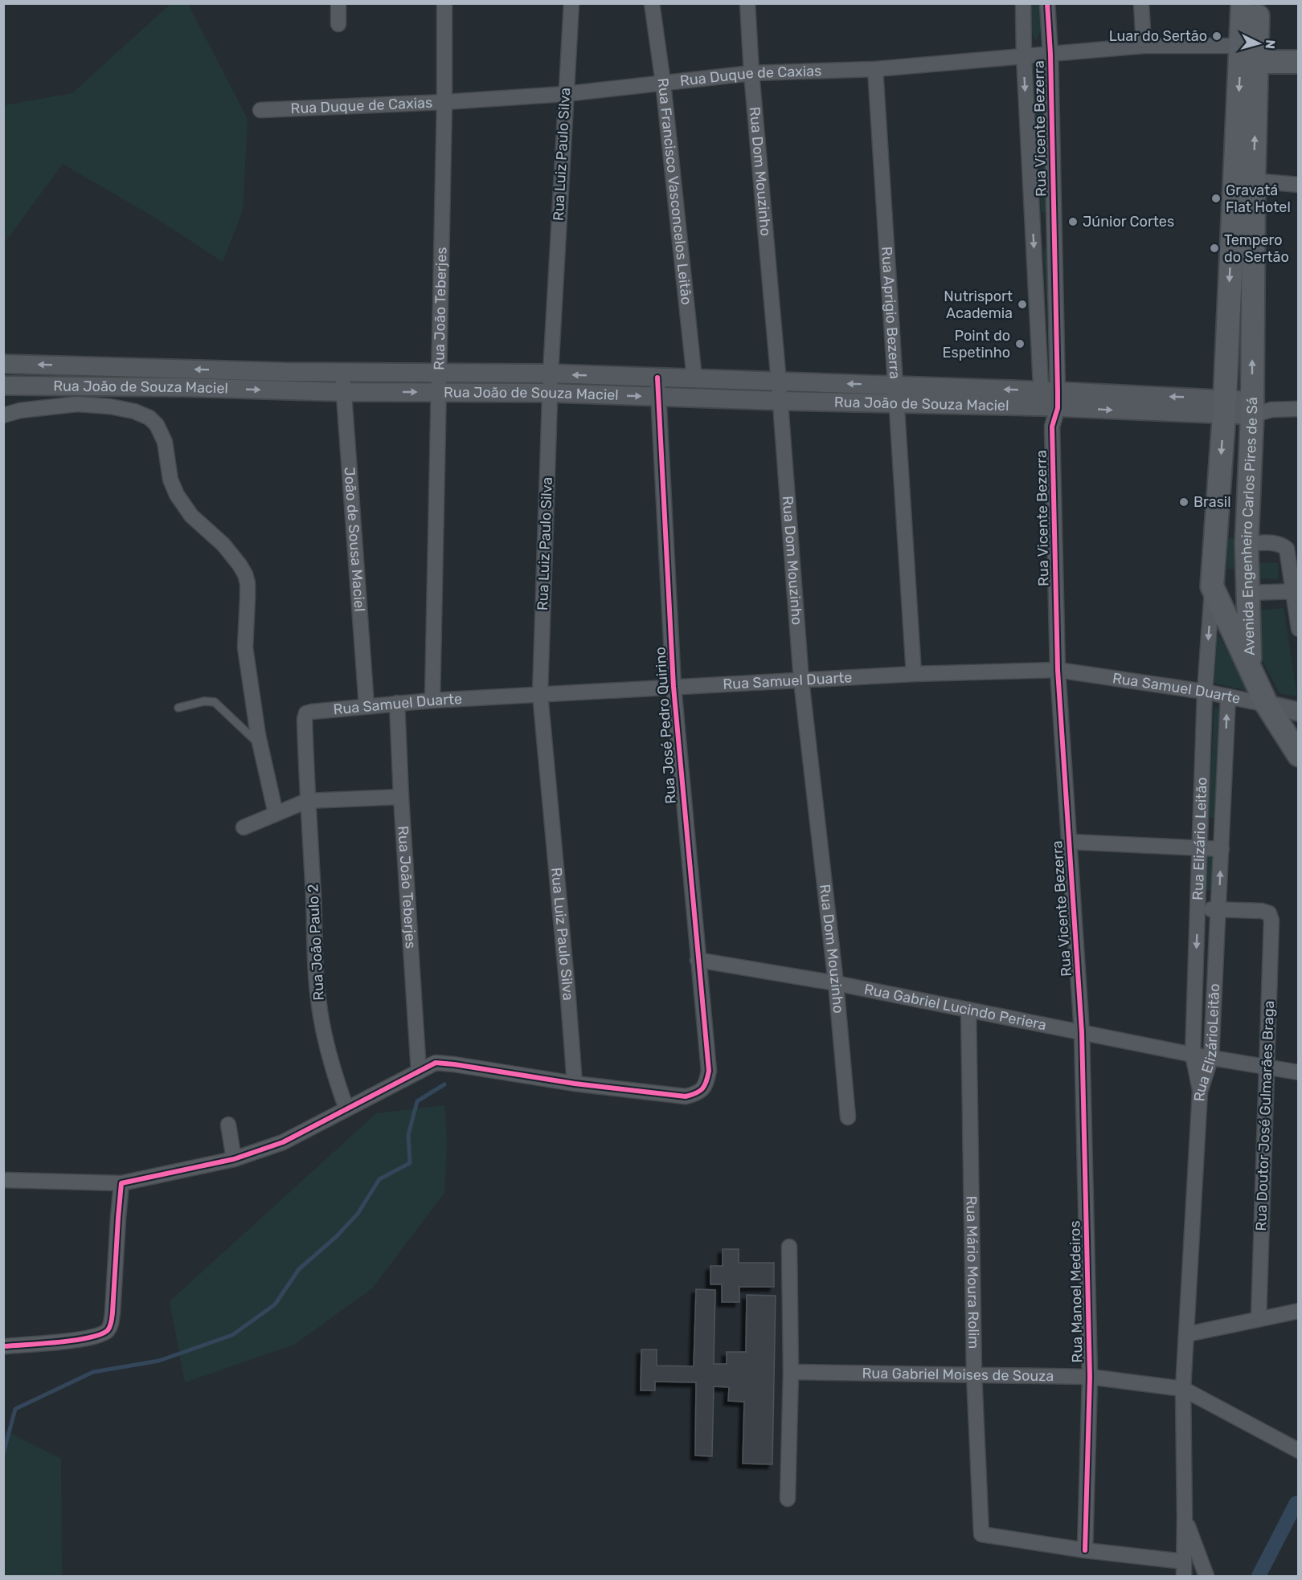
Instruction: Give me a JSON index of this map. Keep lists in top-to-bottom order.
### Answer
{
  "streets": {
    "main road": ["Avenida Engenheiro Carlos Pires de Sá"],
    "street": [
      "Rua Duque de Caxias",
      "Rua Vicente Bezerra",
      "Rua Luiz Paulo Silva",
      "Rua Dom Mouzinho",
      "Rua Francisco Vasconcelos Leitâo",
      "Rua João Teberjes",
      "Rua Aprigio Bezerra",
      "Rua João de Souza Maciel",
      "João de Sousa Maciel",
      "Rua Samuel Duarte",
      "Rua José Pedro Quirino",
      "Rua Elizário Leitão",
      "Rua João Paulo 2",
      "Rua Gabriel Lucindo Periera",
      "Rua ElizárioLeitão",
      "Rua Doutor José Gulmarães Braga",
      "Rua Mário Moura Rolim",
      "Rua Manoel Medeiros",
      "Rua Gabriel Moises de Souza"
    ]
  },
  "crossings": [
    ["Rua Duque de Caxias", "Rua Vicente Bezerra"],
    ["Rua Duque de Caxias", "Rua Luiz Paulo Silva"],
    ["Rua Duque de Caxias", "Rua Dom Mouzinho"],
    ["Rua Duque de Caxias", "Rua Francisco Vasconcelos Leitâo"],
    ["Rua Duque de Caxias", "Rua João Teberjes"],
    ["Rua Duque de Caxias", "Rua Aprigio Bezerra"],
    ["Rua Duque de Caxias", "Avenida Engenheiro Carlos Pires de Sá"],
    ["Rua Vicente Bezerra", "Rua João de Souza Maciel"],
    ["Rua Vicente Bezerra", "Rua Samuel Duarte"],
    ["Rua Vicente Bezerra", "Rua Gabriel Lucindo Periera"],
    ["Rua Vicente Bezerra", "Rua Manoel Medeiros"],
    ["Rua Luiz Paulo Silva", "Rua João de Souza Maciel"],
    ["Rua Luiz Paulo Silva", "Rua Samuel Duarte"],
    ["Rua Luiz Paulo Silva", "Rua José Pedro Quirino"],
    ["Rua Dom Mouzinho", "Rua João de Souza Maciel"],
    ["Rua Dom Mouzinho", "Rua Samuel Duarte"],
    ["Rua Dom Mouzinho", "Rua Gabriel Lucindo Periera"],
    ["Rua Francisco Vasconcelos Leitâo", "Rua João de Souza Maciel"],
    ["Rua João Teberjes", "Rua João de Souza Maciel"],
    ["Rua João Teberjes", "Rua Samuel Duarte"],
    ["Rua Aprigio Bezerra", "Rua João de Souza Maciel"],
    ["Rua Aprigio Bezerra", "Rua Samuel Duarte"],
    ["Rua João de Souza Maciel", "Avenida Engenheiro Carlos Pires de Sá"],
    ["Rua João de Souza Maciel", "João de Sousa Maciel"],
    ["Rua João de Souza Maciel", "Rua José Pedro Quirino"],
    ["Avenida Engenheiro Carlos Pires de Sá", "Rua Elizário Leitão"],
    ["João de Sousa Maciel", "Rua Samuel Duarte"],
    ["Rua Samuel Duarte", "Rua José Pedro Quirino"],
    ["Rua Samuel Duarte", "Rua Elizário Leitão"],
    ["Rua Samuel Duarte", "Rua João Paulo 2"],
    ["Rua Samuel Duarte", "Rua ElizárioLeitão"],
    ["Rua José Pedro Quirino", "Rua Gabriel Lucindo Periera"],
    ["Rua Elizário Leitão", "Rua Gabriel Lucindo Periera"],
    ["Rua Elizário Leitão", "Rua ElizárioLeitão"],
    ["Rua Gabriel Lucindo Periera", "Rua ElizárioLeitão"],
    ["Rua Gabriel Lucindo Periera", "Rua Doutor José Gulmarães Braga"],
    ["Rua Gabriel Lucindo Periera", "Rua Mário Moura Rolim"],
    ["Rua Gabriel Lucindo Periera", "Rua Manoel Medeiros"],
    ["Rua ElizárioLeitão", "Rua Doutor José Gulmarães Braga"],
    ["Rua ElizárioLeitão", "Rua Gabriel Moises de Souza"],
    ["Rua Mário Moura Rolim", "Rua Manoel Medeiros"],
    ["Rua Mário Moura Rolim", "Rua Gabriel Moises de Souza"],
    ["Rua Manoel Medeiros", "Rua Gabriel Moises de Souza"]
  ],
  "one_way": ["Rua Elizário Leitão"],
  "places": [
    "Luar do Sertão",
    "Gravatá Flat Hotel",
    "Júnior Cortes",
    "Tempero do Sertão",
    "Nutrisport Academia",
    "Point do Espetinho",
    "Brasil"
  ],
  "north": "right"
}
